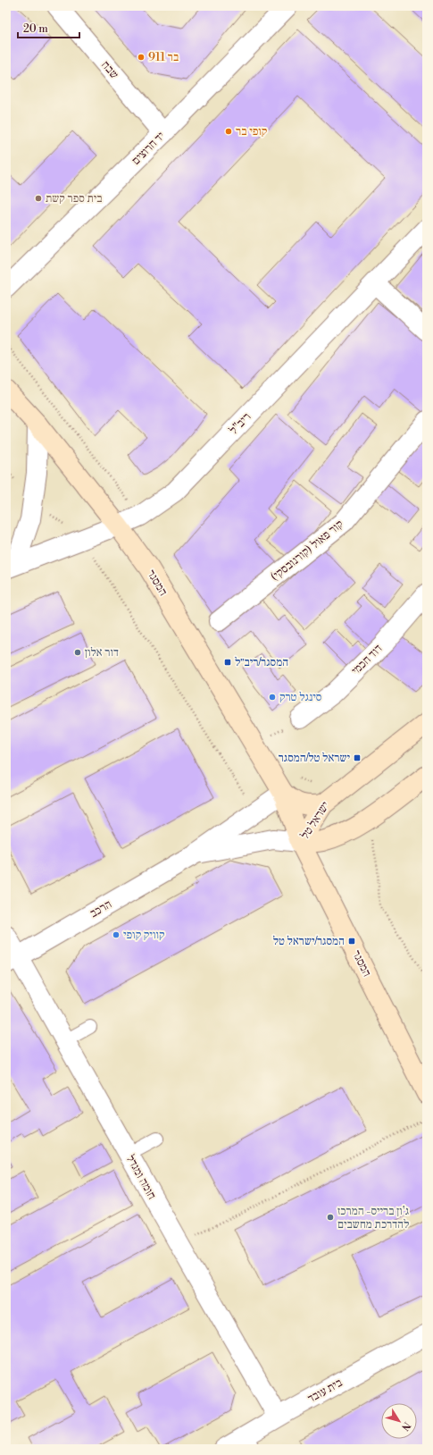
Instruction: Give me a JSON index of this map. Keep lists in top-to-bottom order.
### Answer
{
  "streets": {
    "street": [
      "שבח",
      "יד חרוצים",
      "ריב\"ל",
      "קור פאול (קורנובסקי)",
      "המסגר",
      "דוד חכמי",
      "ישראל טל",
      "הרכב",
      "חומה ומגדל",
      "בית עובד"
    ]
  },
  "crossings": [
    ["שבח", "יד חרוצים"],
    ["ריב\"ל", "המסגר"],
    ["המסגר", "ישראל טל"],
    ["המסגר", "הרכב"],
    ["ישראל טל", "הרכב"],
    ["הרכב", "חומה ומגדל"],
    ["חומה ומגדל", "בית עובד"]
  ],
  "places": {
    "other": [
      "בר 911",
      "קופי בר",
      "בית ספר קשת",
      "דור אלון",
      "סינגל טרק",
      "קוויק קופי",
      "ג'ון ברייס- המרכז להדרכת מחשבים"
    ],
    "transit": ["המסגר/ריב״ל", "ישראל טל/המסגר", "המסגר/ישראל טל"]
  },
  "scale_bar": "20 m",
  "north": "bottom right"
}
